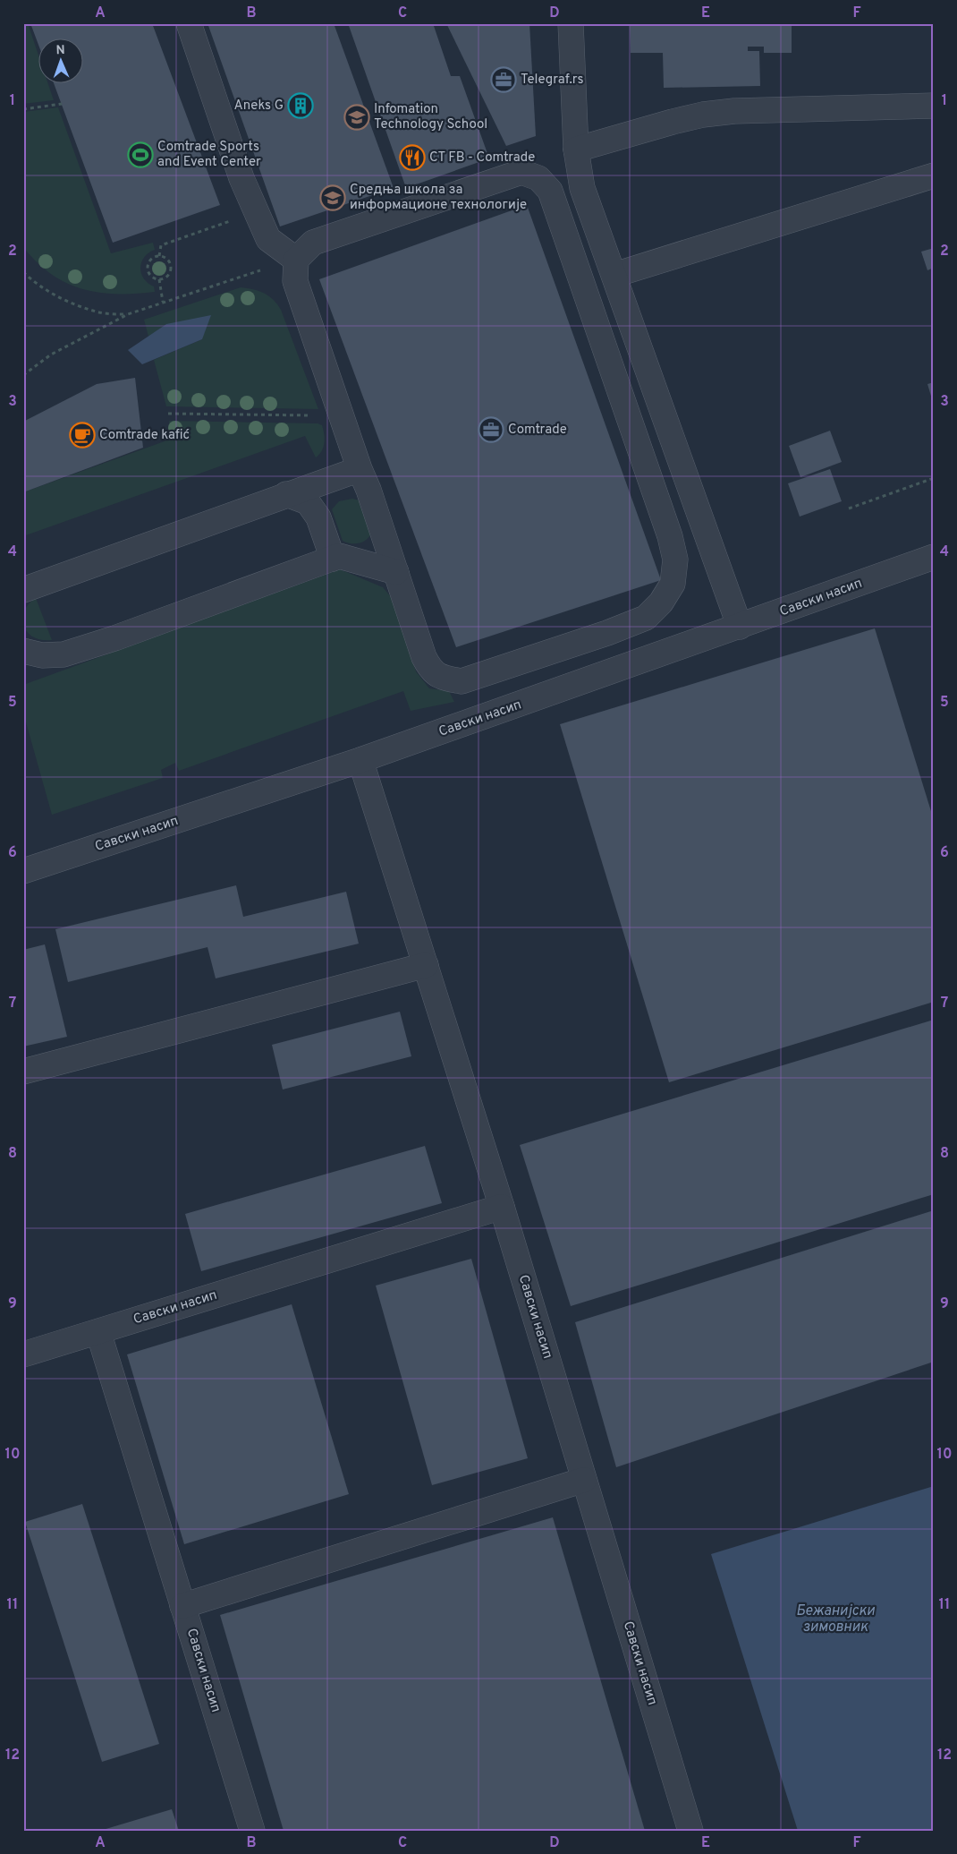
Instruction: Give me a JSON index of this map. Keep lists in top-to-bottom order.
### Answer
{
  "streets": {
    "lane": ["Савски насип"]
  },
  "water": ["Бежанијски зимовник"],
  "places": {
    "office": ["Telegraf.rs", "Comtrade"],
    "building": ["Aneks G"],
    "school or university": ["Infomation Technology School", "Средња школа за информационе технологије"],
    "sports": ["Comtrade Sports and Event Center"],
    "restaurant": ["CT FB - Comtrade"],
    "cafe": ["Comtrade kafić"]
  },
  "north": "top",
  "grid": {
    "columns": [
      "A",
      "B",
      "C",
      "D",
      "E",
      "F"
    ],
    "rows": [
      "1",
      "2",
      "3",
      "4",
      "5",
      "6",
      "7",
      "8",
      "9",
      "10",
      "11",
      "12"
    ]
  }
}
